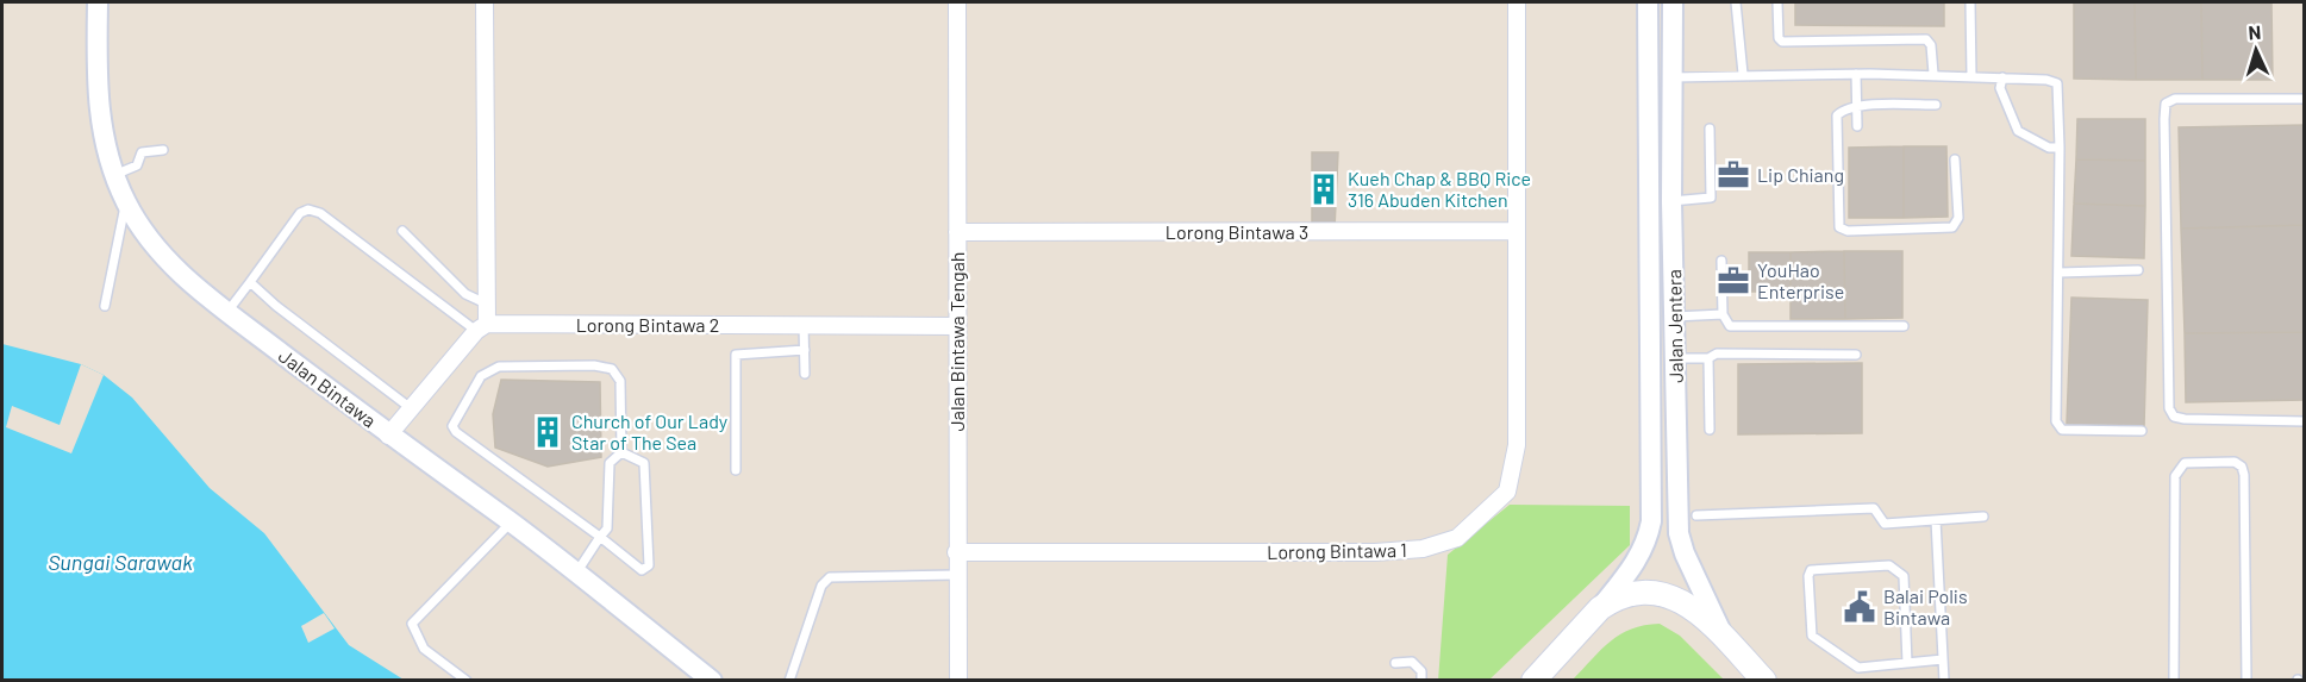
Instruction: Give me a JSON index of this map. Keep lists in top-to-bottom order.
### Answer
{
  "streets": {
    "street": [
      "Lorong Bintawa 3",
      "Lorong Bintawa 2",
      "Jalan Jentera",
      "Jalan Bintawa Tengah",
      "Jalan Bintawa",
      "Lorong Bintawa 1"
    ]
  },
  "crossings": [
    ["Lorong Bintawa 3", "Jalan Bintawa Tengah"],
    ["Lorong Bintawa 3", "Lorong Bintawa 1"],
    ["Lorong Bintawa 2", "Jalan Bintawa Tengah"],
    ["Jalan Bintawa Tengah", "Lorong Bintawa 1"]
  ],
  "water": ["Sungai Sarawak"],
  "places": {
    "office": ["Lip Chiang", "YouHao Enterprise"],
    "building": ["Kueh Chap & BBQ Rice 316 Abuden Kitchen", "Church of Our Lady Star of The Sea"],
    "public building": ["Balai Polis Bintawa"]
  },
  "north": "top"
}
